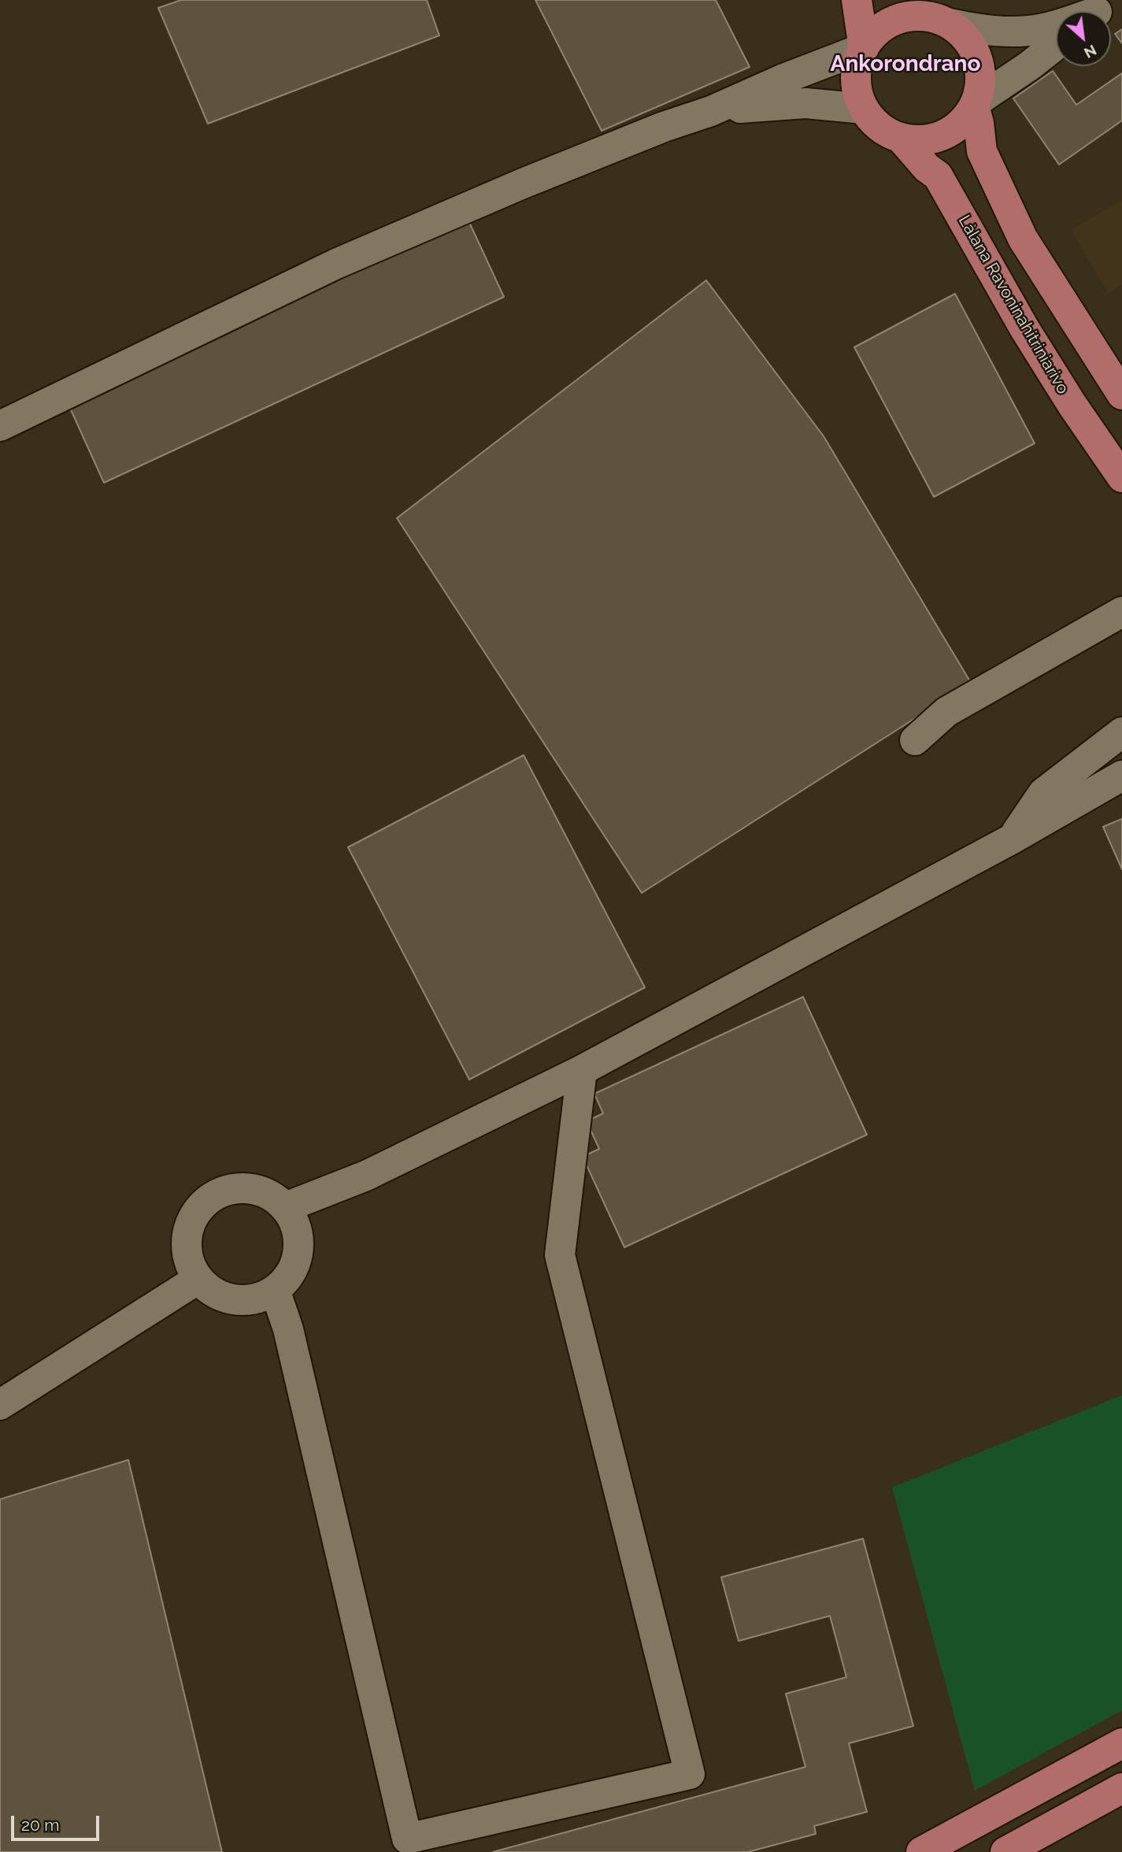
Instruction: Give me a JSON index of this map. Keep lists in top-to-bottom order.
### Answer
{
  "streets": {
    "main road": ["Làlana Ravoninahitriniarivo"]
  },
  "districts": ["Ankorondrano"],
  "scale_bar": "20 m",
  "north": "bottom right"
}
